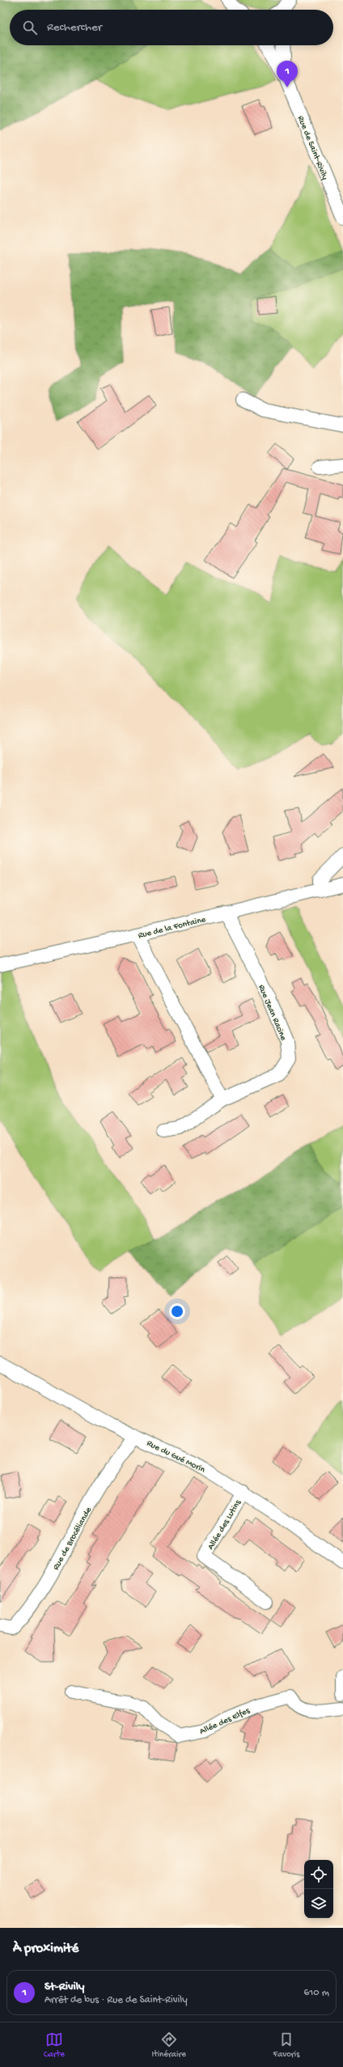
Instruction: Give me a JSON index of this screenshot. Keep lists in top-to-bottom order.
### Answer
{
  "streets": {
    "street": [
      "Rue de Saint-Rivily",
      "Rue de la Fontaine",
      "Rue Jean Racine",
      "Rue du Gué Morin",
      "Allée des Lutins",
      "Rue de Brocéliande",
      "Allée des Elfes"
    ]
  },
  "crossings": [
    ["Rue de la Fontaine", "Rue Jean Racine"],
    ["Rue du Gué Morin", "Allée des Lutins"],
    ["Rue du Gué Morin", "Rue de Brocéliande"]
  ],
  "page": {
    "search": "Rechercher",
    "pins": "1",
    "heading": "À proximité",
    "list": [
      {
        "mark": "1",
        "name": "St-Rivily",
        "note": "Arrêt de bus · Rue de Saint-Rivily",
        "value": "610 m"
      }
    ],
    "nav": ["Carte", "Itinéraire", "Favoris"]
  }
}
